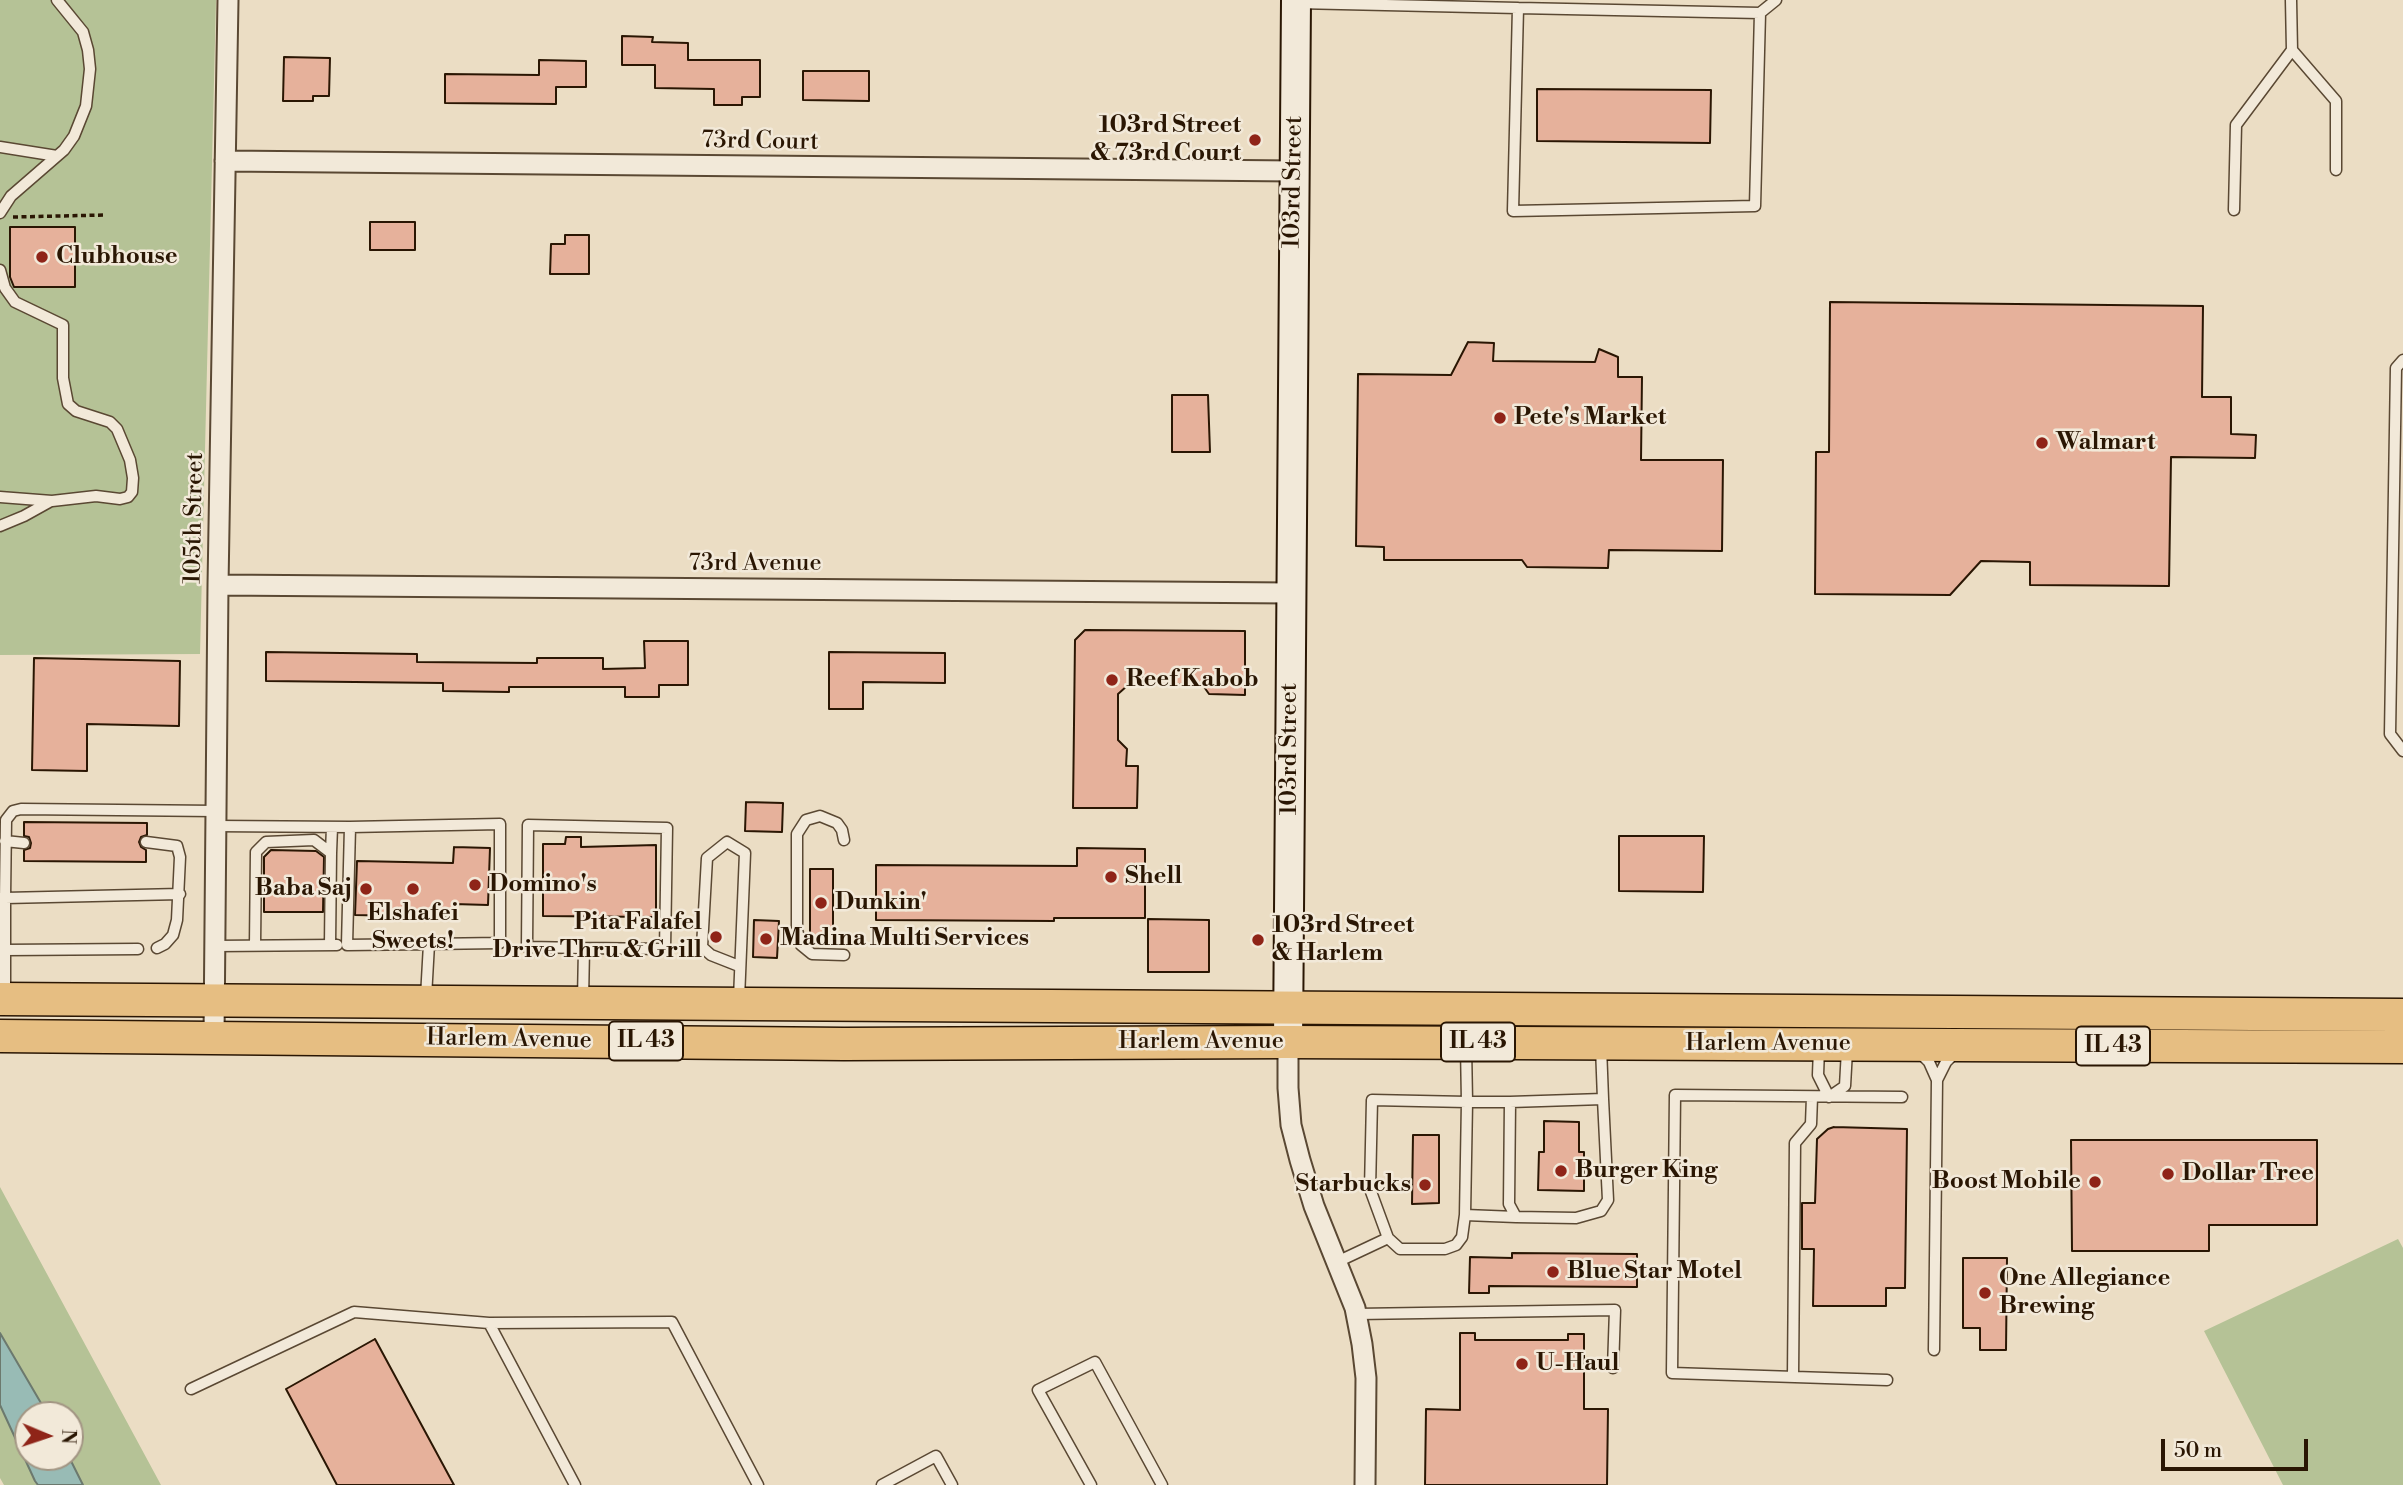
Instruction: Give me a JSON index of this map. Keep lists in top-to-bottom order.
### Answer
{
  "streets": {
    "main road": ["Harlem Avenue", "IL 43"],
    "street": [
      "73rd Court",
      "103rd Street",
      "105th Street",
      "73rd Avenue"
    ]
  },
  "crossings": [
    ["73rd Court", "103rd Street"],
    ["73rd Court", "105th Street"],
    ["103rd Street", "73rd Avenue"],
    ["103rd Street", "Harlem Avenue"],
    ["105th Street", "73rd Avenue"],
    ["105th Street", "Harlem Avenue"]
  ],
  "places": [
    "103rd Street & 73rd Court",
    "Clubhouse",
    "Pete's Market",
    "Walmart",
    "Reef Kabob",
    "Shell",
    "Domino's",
    "Baba Saj",
    "Elshafei Sweets!",
    "Dunkin'",
    "Pita Falafel Drive Thru & Grill",
    "Madina Multi Services",
    "103rd Street & Harlem",
    "Burger King",
    "Dollar Tree",
    "Boost Mobile",
    "Starbucks",
    "Blue Star Motel",
    "One Allegiance Brewing",
    "U-Haul"
  ],
  "scale_bar": "50 m",
  "north": "right"
}
